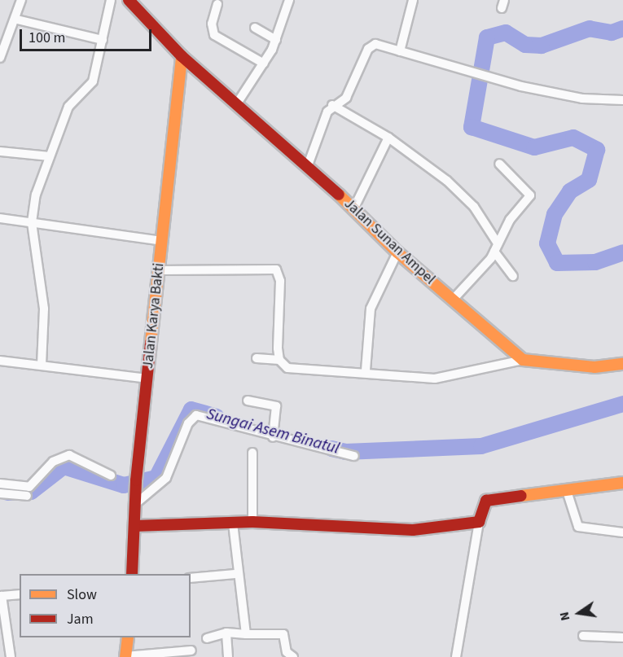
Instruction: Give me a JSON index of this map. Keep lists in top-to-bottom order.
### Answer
{
  "streets": {
    "street": ["Jalan Sunan Ampel", "Jalan Karya Bakti"]
  },
  "crossings": [
    ["Jalan Sunan Ampel", "Jalan Karya Bakti"]
  ],
  "water": ["Sungai Asem Binatul"],
  "legend": ["Slow", "Jam"],
  "scale_bar": "100 m",
  "north": "left"
}
